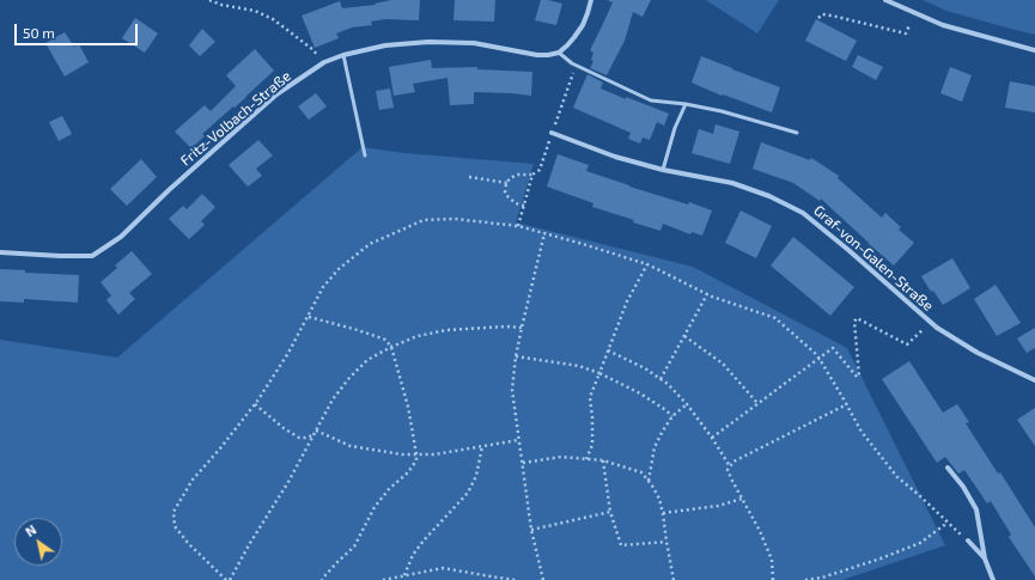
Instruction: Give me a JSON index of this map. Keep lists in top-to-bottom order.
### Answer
{
  "streets": {
    "street": ["Fritz-Volbach-Straße", "Graf-von-Galen-Straße"]
  },
  "scale_bar": "50 m",
  "north": "top left"
}
